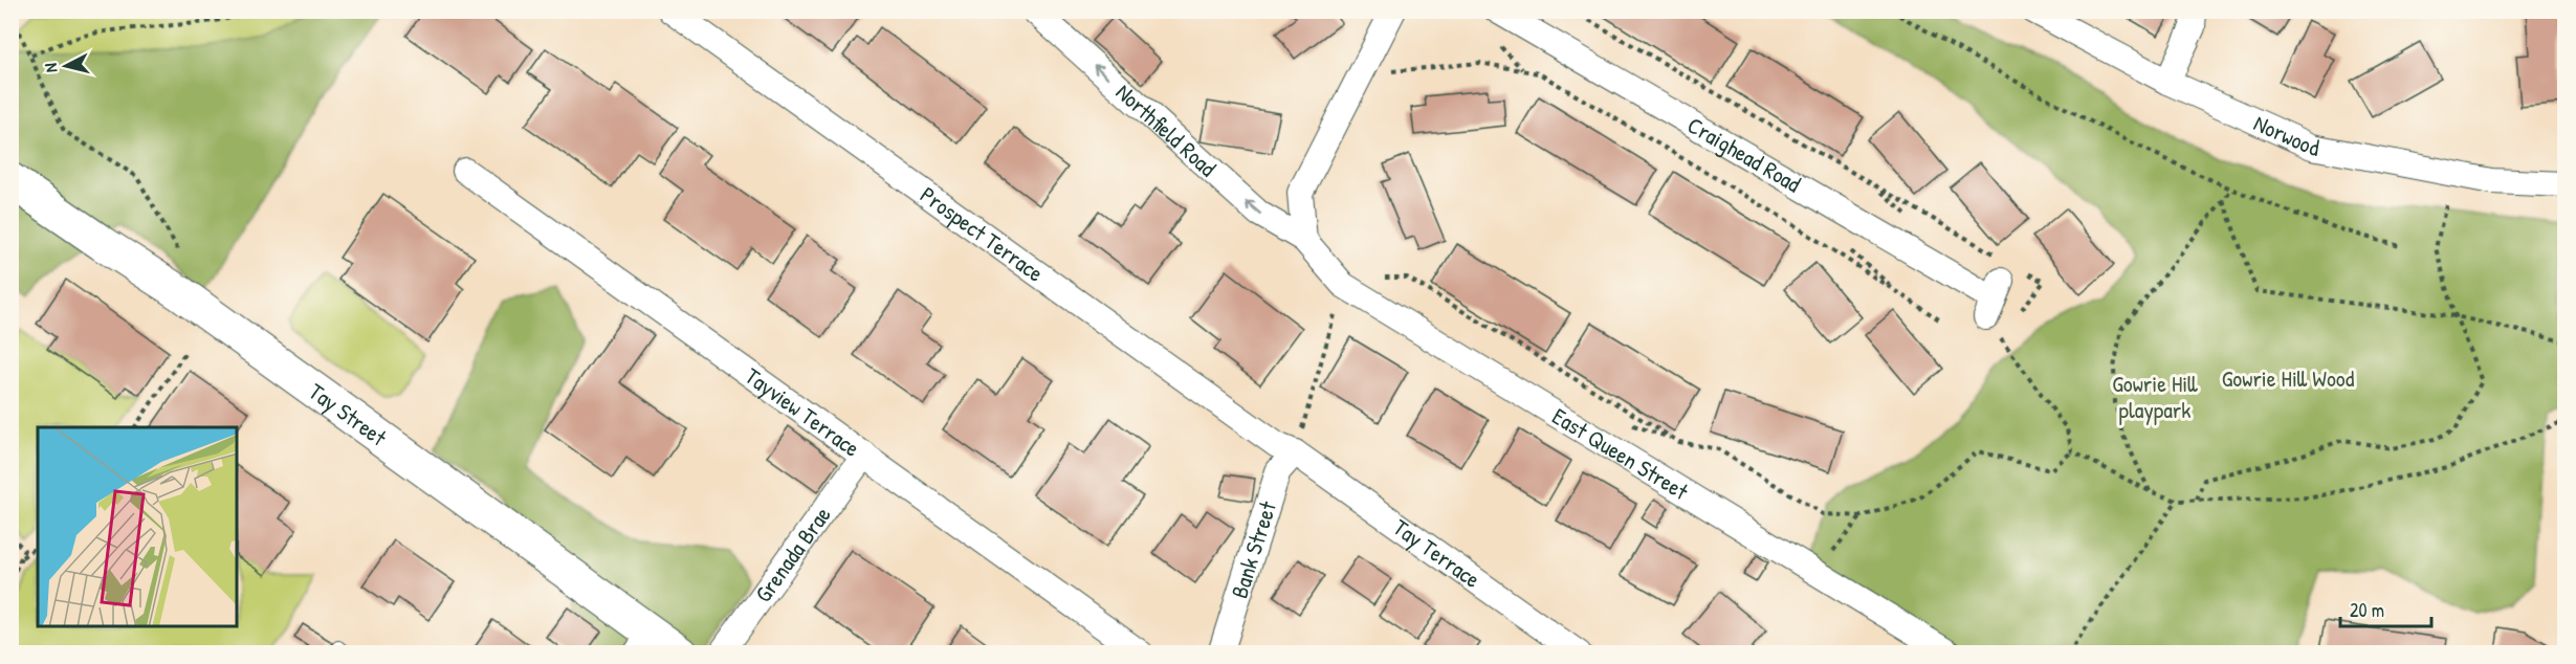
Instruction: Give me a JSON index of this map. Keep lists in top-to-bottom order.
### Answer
{
  "streets": {
    "main road": ["Tay Street"],
    "street": [
      "Northfield Road",
      "Norwood",
      "Craighead Road",
      "Prospect Terrace",
      "Tayview Terrace",
      "East Queen Street",
      "Bank Street",
      "Tay Terrace",
      "Grenada Brae"
    ]
  },
  "crossings": [
    ["Northfield Road", "East Queen Street"],
    ["Prospect Terrace", "Bank Street"],
    ["Prospect Terrace", "Tay Terrace"],
    ["Tayview Terrace", "Grenada Brae"],
    ["Bank Street", "Tay Terrace"]
  ],
  "one_way": ["Northfield Road"],
  "parks": ["Gowrie Hill Wood", "Gowrie Hill playpark"],
  "scale_bar": "20 m",
  "north": "left"
}
